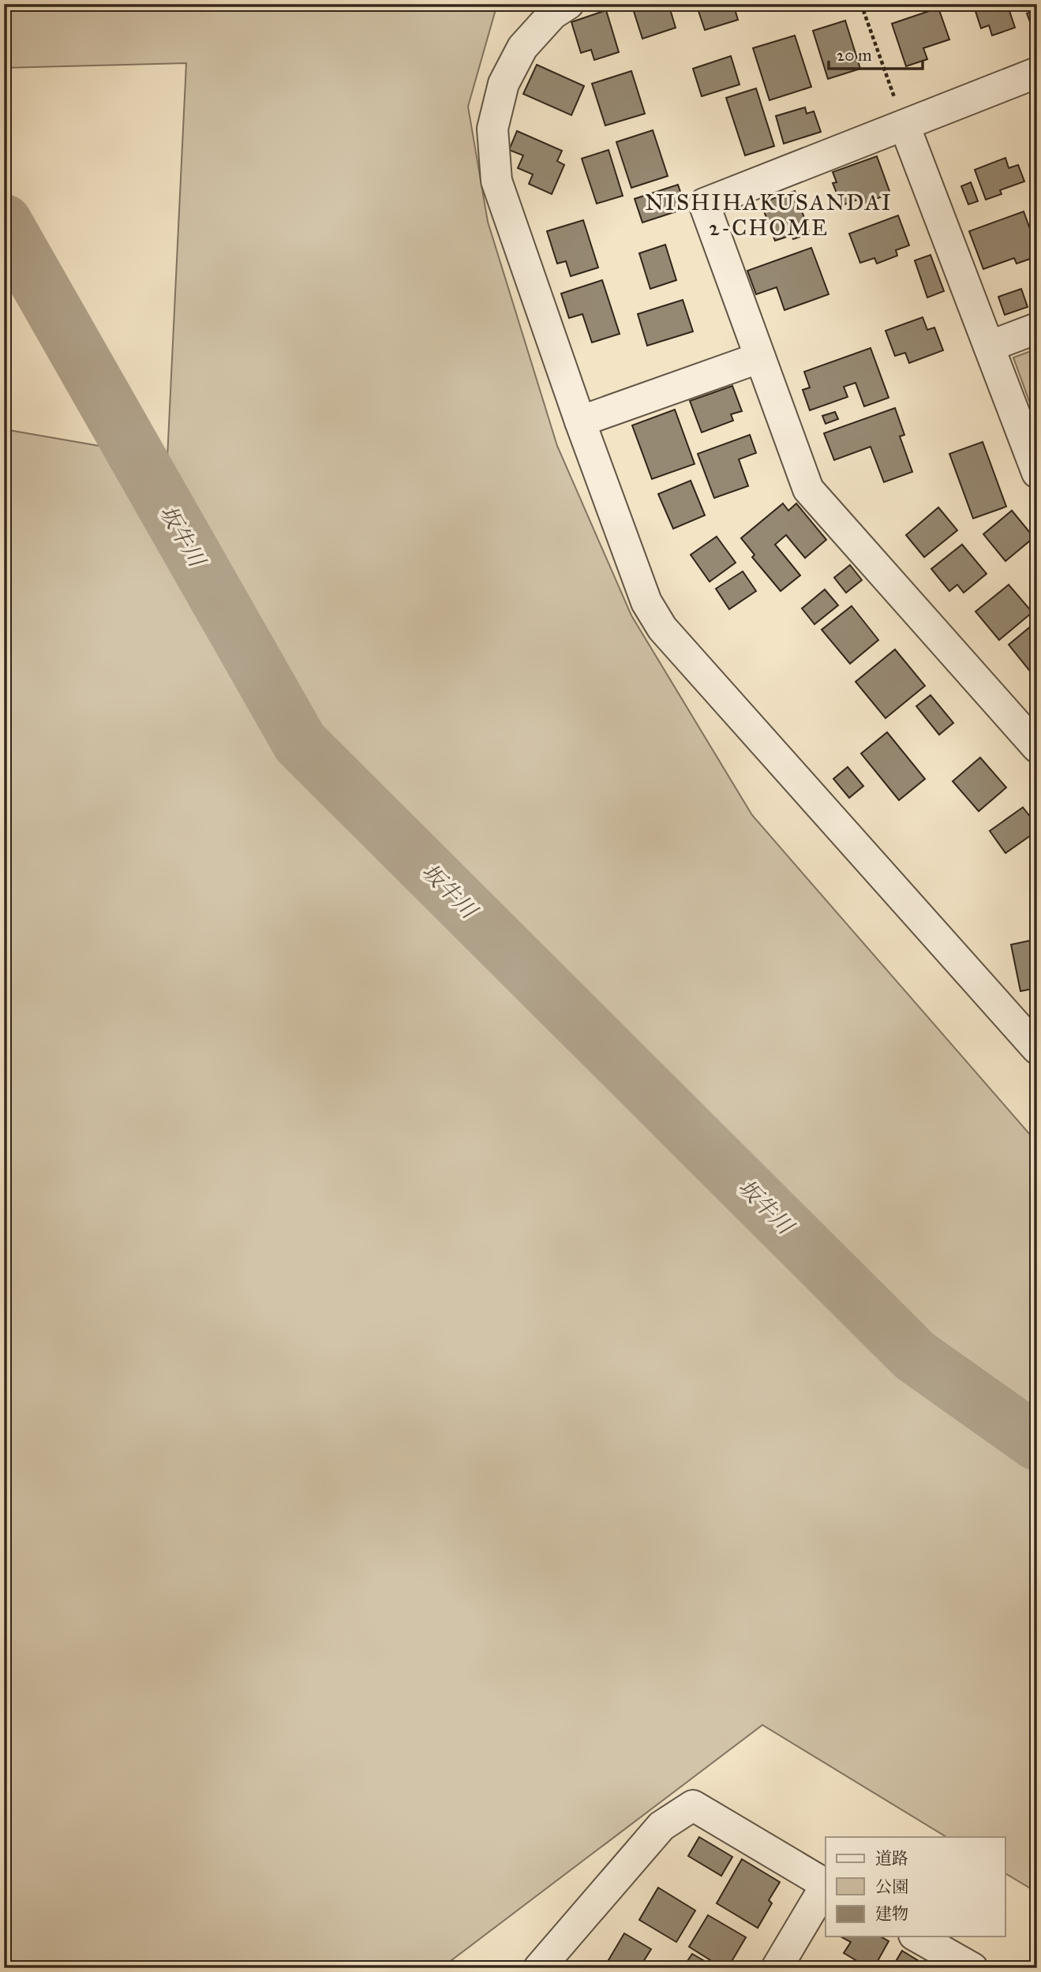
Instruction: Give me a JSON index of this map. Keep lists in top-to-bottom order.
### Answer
{
  "districts": ["NISHIHAKUSANDAI 2-CHOME"],
  "water": ["坂牛川"],
  "legend": ["道路", "公園", "建物"],
  "scale_bar": "20 m"
}
